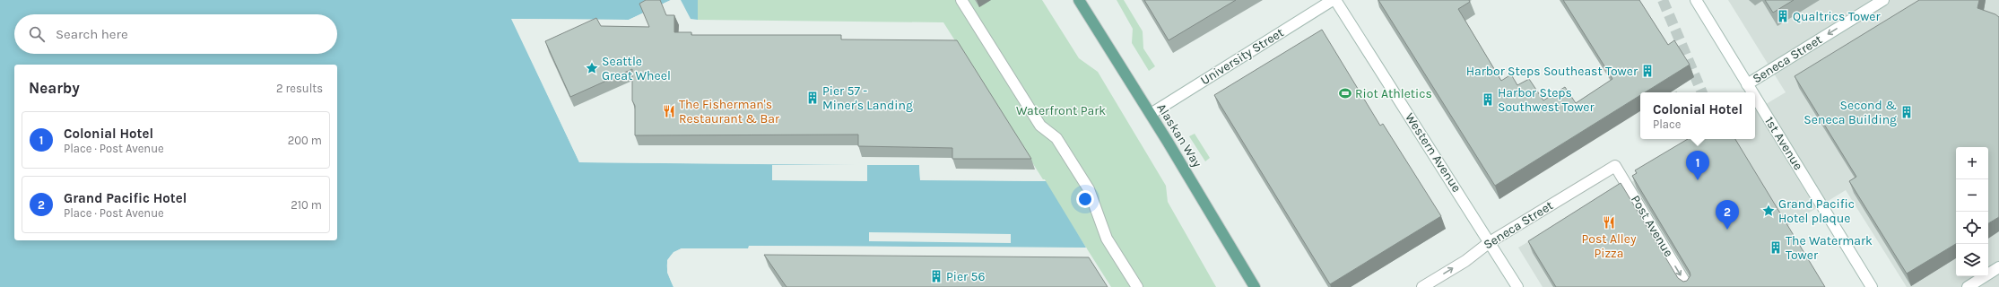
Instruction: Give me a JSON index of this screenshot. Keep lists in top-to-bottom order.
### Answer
{
  "streets": {
    "main road": ["Alaskan Way"],
    "street": [
      "University Street",
      "Seneca Street",
      "1st Avenue",
      "Western Avenue",
      "Post Avenue"
    ]
  },
  "crossings": [
    ["University Street", "Alaskan Way"],
    ["University Street", "Western Avenue"],
    ["Seneca Street", "1st Avenue"],
    ["Seneca Street", "Western Avenue"],
    ["Seneca Street", "Post Avenue"]
  ],
  "one_way": ["Post Avenue"],
  "parks": ["Waterfront Park"],
  "places": {
    "building": [
      "Qualtrics Tower",
      "Harbor Steps Southeast Tower",
      "Pier 57 - Miner's Landing",
      "Harbor Steps Southwest Tower",
      "Second & Seneca Building",
      "The Watermark Tower",
      "Pier 56"
    ],
    "place": ["Seattle Great Wheel", "Grand Pacific Hotel plaque"],
    "sports": ["Riot Athletics"],
    "restaurant": ["The Fisherman's Restaurant & Bar", "Post Alley Pizza"]
  },
  "page": {
    "search": "Search here",
    "heading": ["Nearby", "2 results"],
    "popup": ["Colonial Hotel", "Place"],
    "list": [
      {
        "mark": "1",
        "name": "Colonial Hotel",
        "note": "Place · Post Avenue",
        "value": "200 m"
      },
      {
        "mark": "2",
        "name": "Grand Pacific Hotel",
        "note": "Place · Post Avenue",
        "value": "210 m"
      }
    ],
    "map_buttons": ["+", "−"],
    "pins": ["1", "2"]
  }
}
